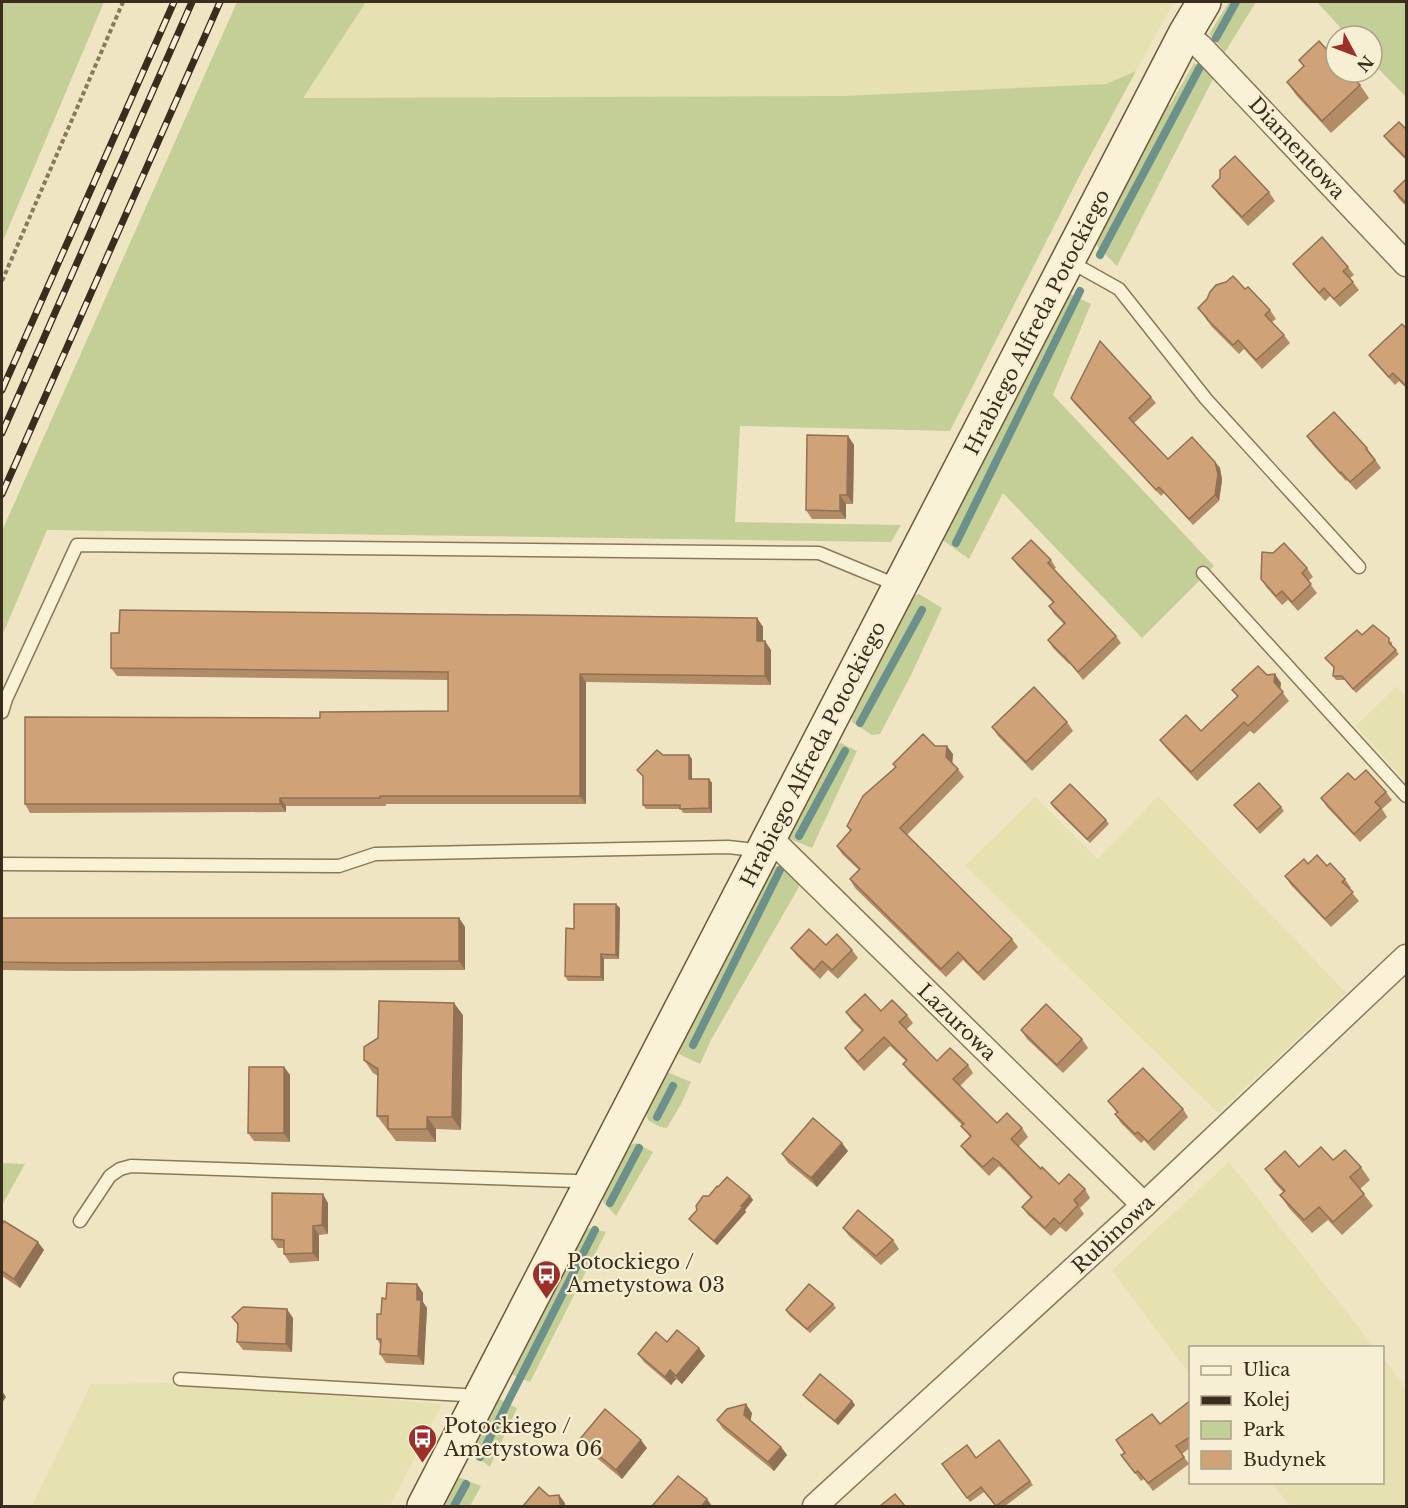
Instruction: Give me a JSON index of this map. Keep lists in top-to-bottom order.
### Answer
{
  "streets": {
    "street": [
      "Diamentowa",
      "Hrabiego Alfreda Potockiego",
      "Lazurowa",
      "Rubinowa"
    ]
  },
  "crossings": [
    ["Diamentowa", "Hrabiego Alfreda Potockiego"],
    ["Hrabiego Alfreda Potockiego", "Lazurowa"],
    ["Lazurowa", "Rubinowa"]
  ],
  "places": {
    "bus stop": ["Potockiego / Ametystowa 03", "Potockiego / Ametystowa 06"]
  },
  "legend": [
    "Ulica",
    "Kolej",
    "Park",
    "Budynek"
  ],
  "north": "bottom right"
}
